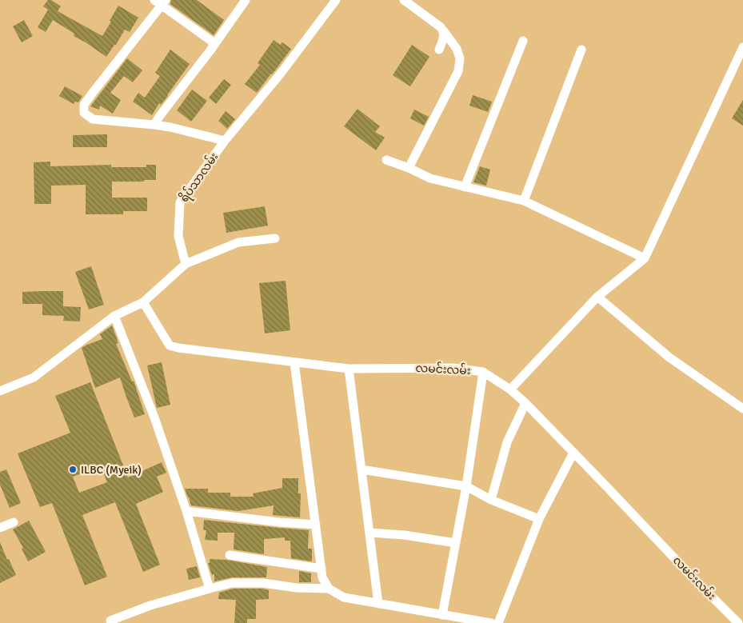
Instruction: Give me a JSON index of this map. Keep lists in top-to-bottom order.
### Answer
{
  "streets": {
    "street": ["ရိပ်သာလမ်း", "လမင်းလမ်း"]
  },
  "places": ["ILBC (Myeik)"]
}
